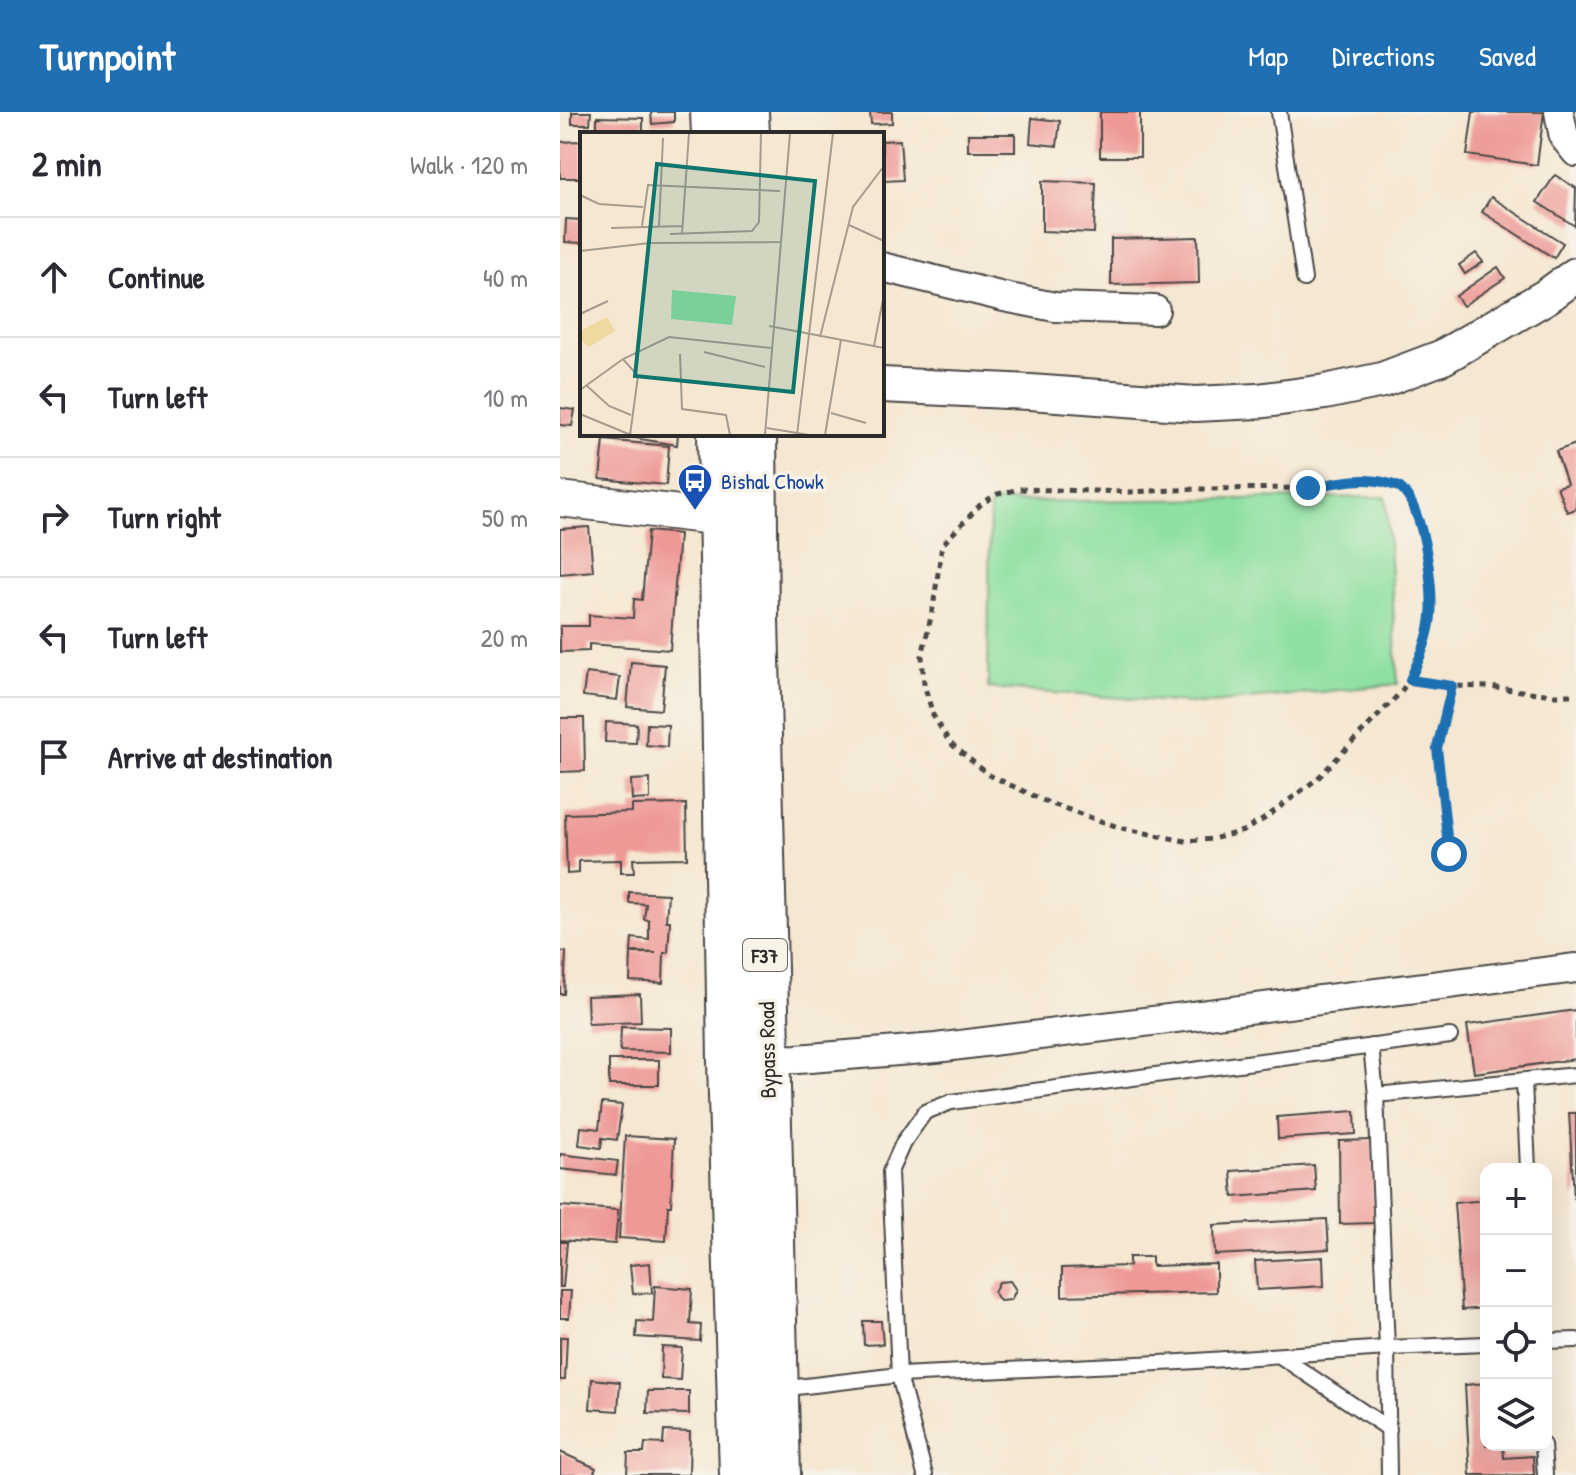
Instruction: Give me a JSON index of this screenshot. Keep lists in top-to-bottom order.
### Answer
{
  "streets": {
    "highway": ["F37", "Bypass Road"]
  },
  "places": {
    "bus stop": ["Bishal Chowk"]
  },
  "page": {
    "header": "Turnpoint",
    "nav": ["Map", "Directions", "Saved"],
    "heading": ["2 min", "Walk · 120 m"],
    "list": [
      ["Continue", "40 m"],
      ["Turn left", "10 m"],
      ["Turn right", "50 m"],
      ["Turn left", "20 m"],
      "Arrive at destination"
    ],
    "map_buttons": ["+", "−"]
  }
}
